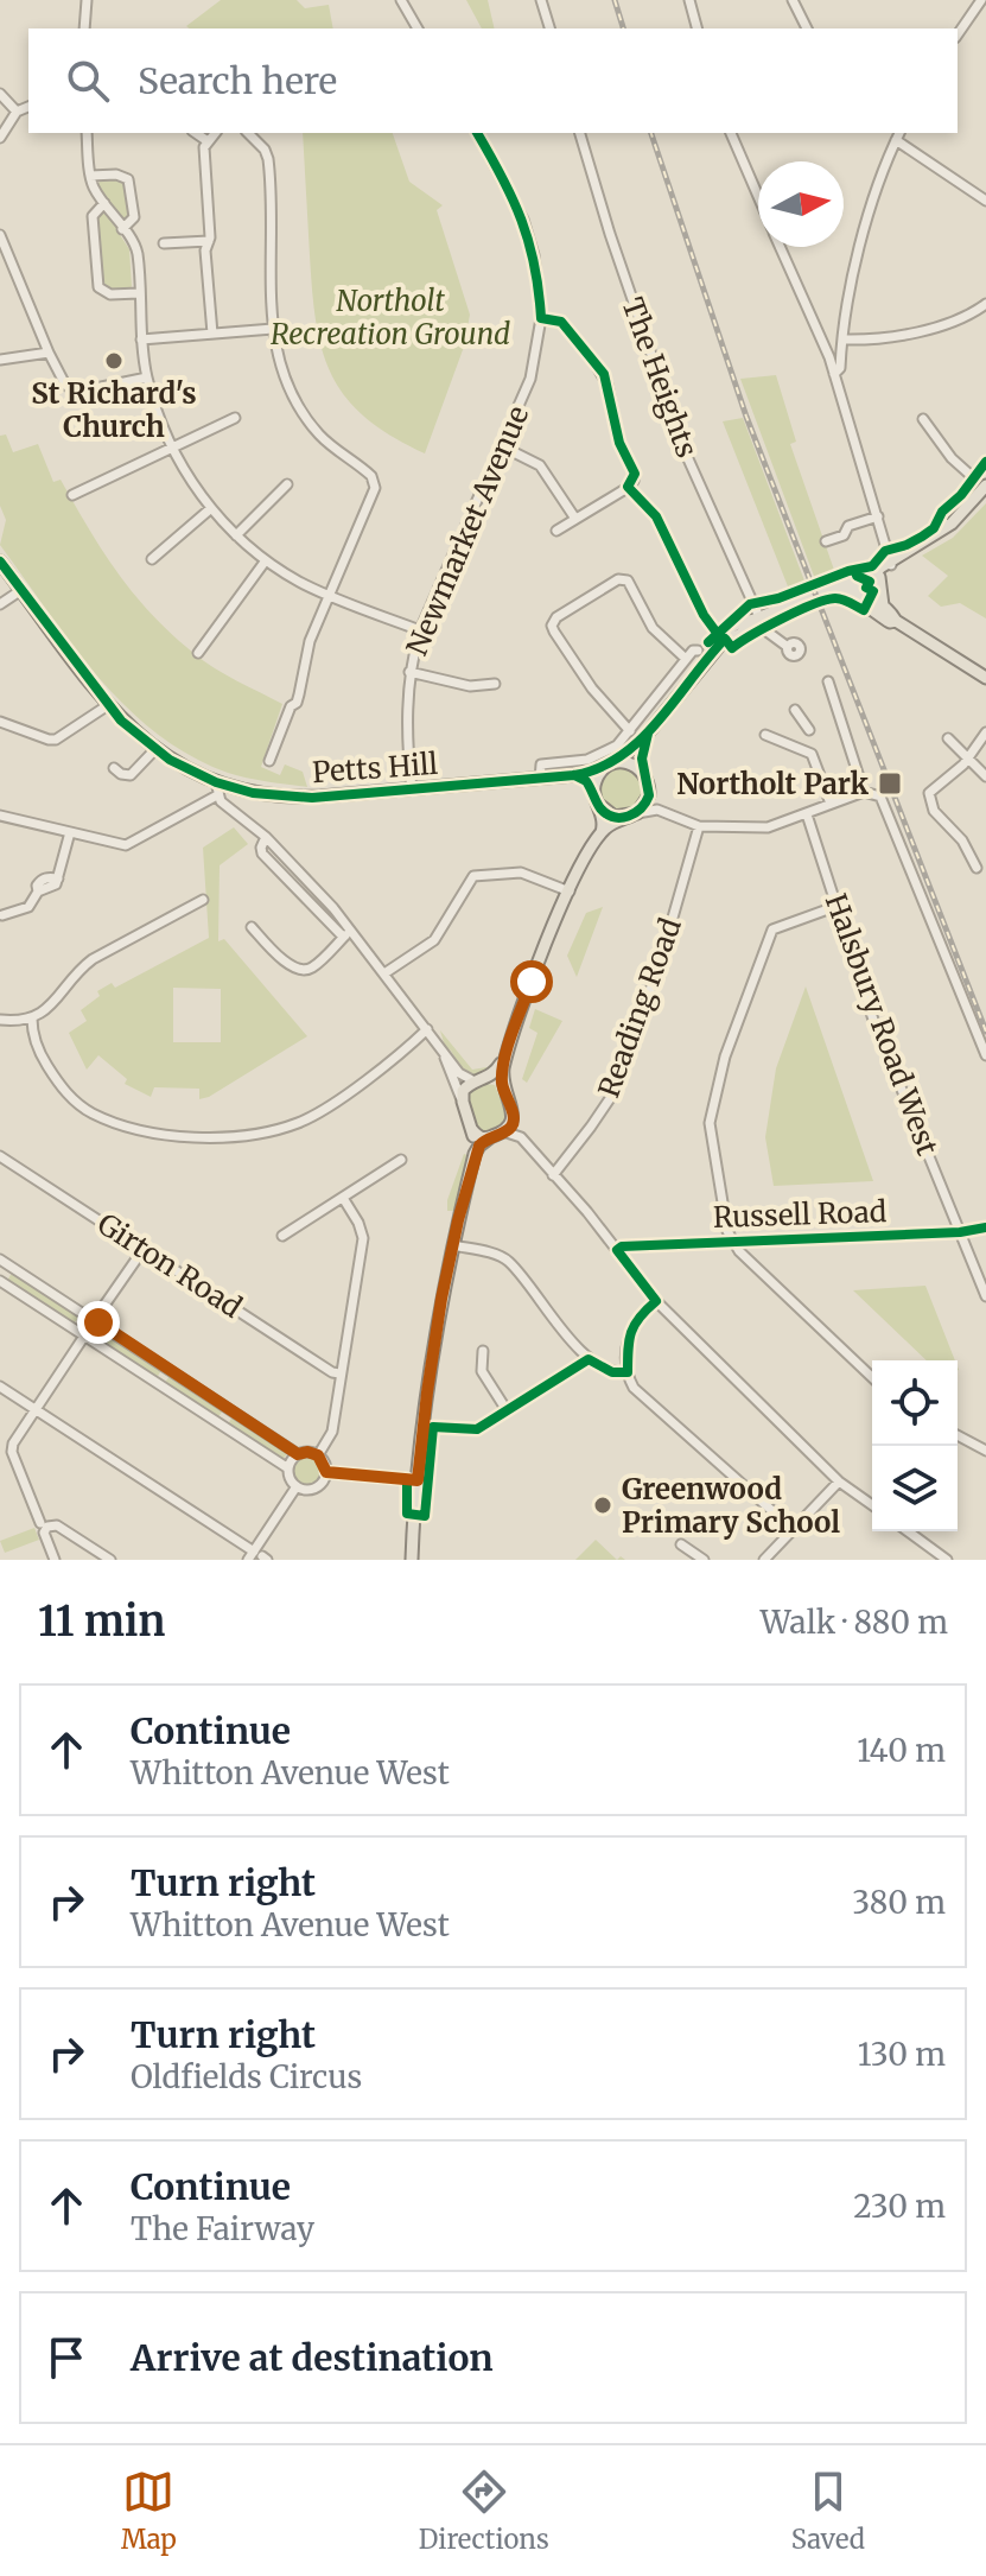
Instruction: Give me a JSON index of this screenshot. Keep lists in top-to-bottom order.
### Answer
{
  "streets": {
    "main road": ["Petts Hill"],
    "street": [
      "The Heights",
      "Newmarket Avenue",
      "Reading Road",
      "Halsbury Road West",
      "Russell Road",
      "Girton Road"
    ]
  },
  "crossings": [
    ["The Heights", "Petts Hill"],
    ["Newmarket Avenue", "Petts Hill"],
    ["Halsbury Road West", "Russell Road"]
  ],
  "parks": ["Northolt Recreation Ground"],
  "places": {
    "other": ["St Richard's Church", "Greenwood Primary School"],
    "transit": ["Northolt Park"]
  },
  "north": "right",
  "page": {
    "search": "Search here",
    "heading": ["11 min", "Walk · 880 m"],
    "list": [
      ["Continue", "Whitton Avenue West", "140 m"],
      ["Turn right", "Whitton Avenue West", "380 m"],
      ["Turn right", "Oldfields Circus", "130 m"],
      ["Continue", "The Fairway", "230 m"],
      "Arrive at destination"
    ],
    "nav": ["Map", "Directions", "Saved"]
  }
}
